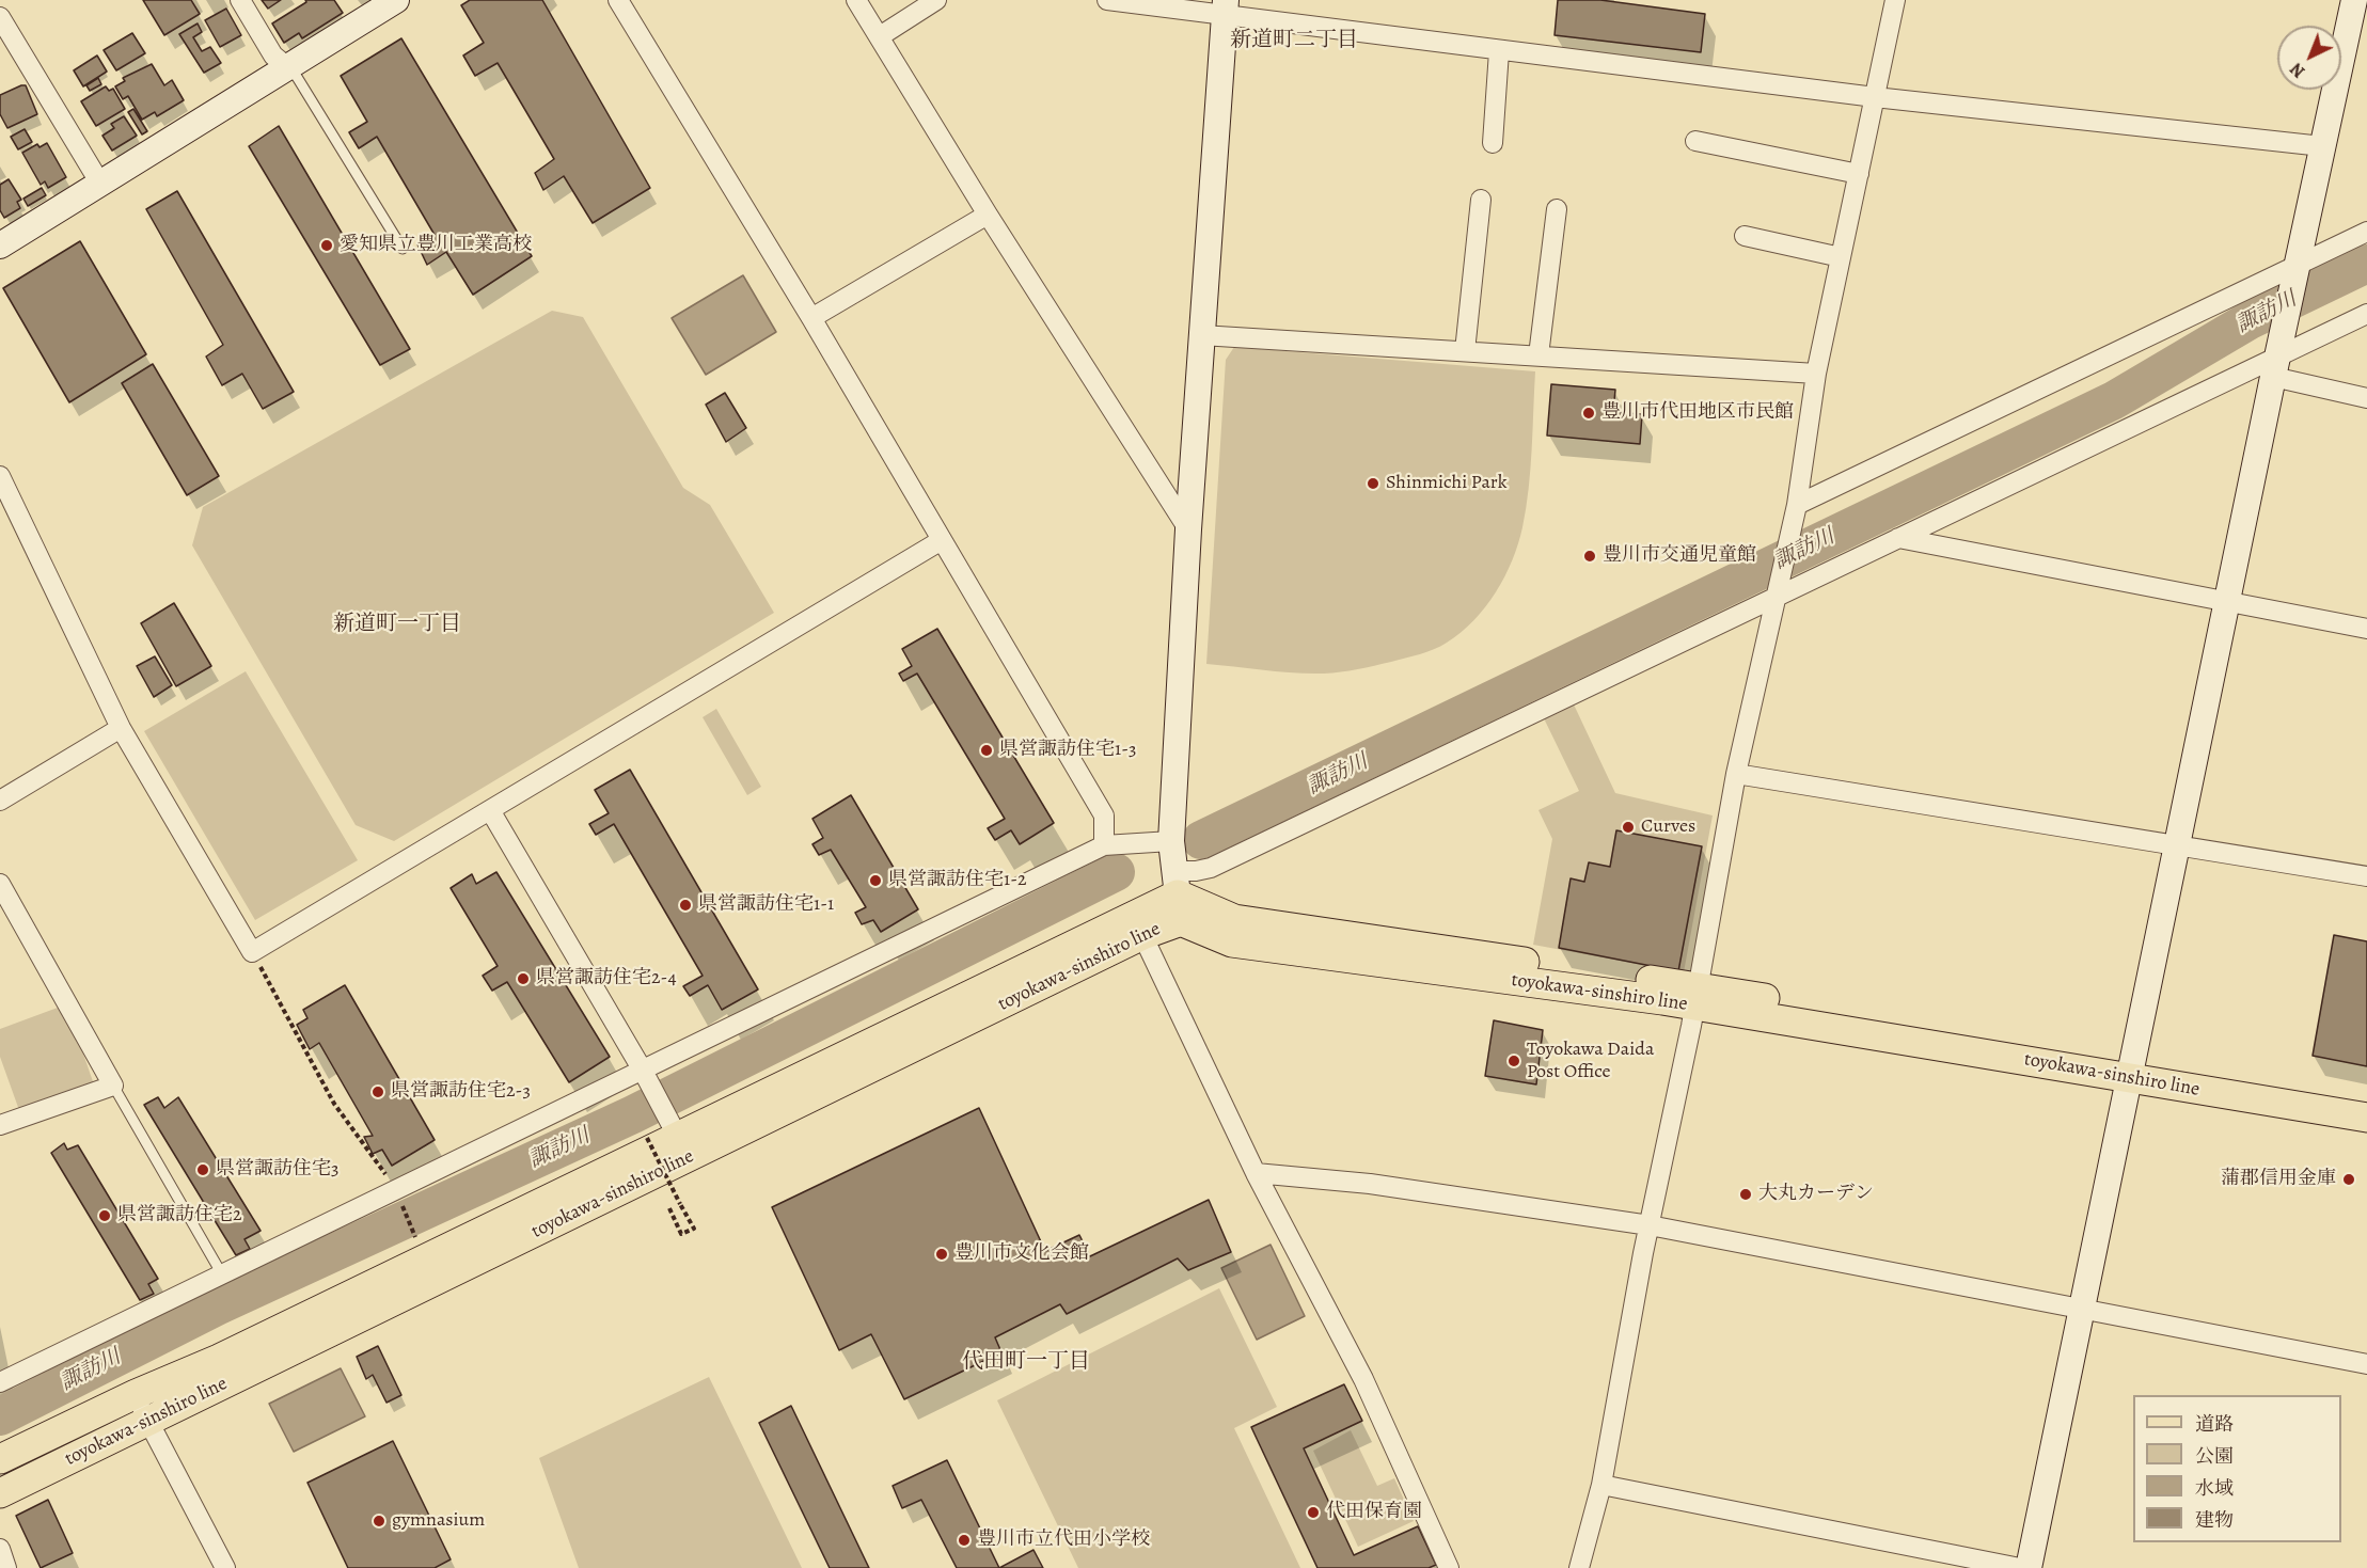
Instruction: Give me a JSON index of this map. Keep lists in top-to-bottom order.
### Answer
{
  "streets": {
    "main road": ["toyokawa-sinshiro line"]
  },
  "districts": ["新道町二丁目", "新道町一丁目", "代田町一丁目"],
  "water": ["諏訪川"],
  "places": [
    "愛知県立豊川工業高校",
    "豊川市代田地区市民館",
    "Shinmichi Park",
    "豊川市交通児童館",
    "県営諏訪住宅1-3",
    "Curves",
    "県営諏訪住宅1-2",
    "県営諏訪住宅1-1",
    "県営諏訪住宅2-4",
    "Toyokawa Daida Post Office",
    "県営諏訪住宅2-3",
    "県営諏訪住宅3",
    "蒲郡信用金庫",
    "大丸カーデン",
    "県営諏訪住宅2",
    "豊川市文化会館",
    "代田保育園",
    "gymnasium",
    "豊川市立代田小学校"
  ],
  "legend": [
    "道路",
    "公園",
    "水域",
    "建物"
  ],
  "north": "bottom left"
}
